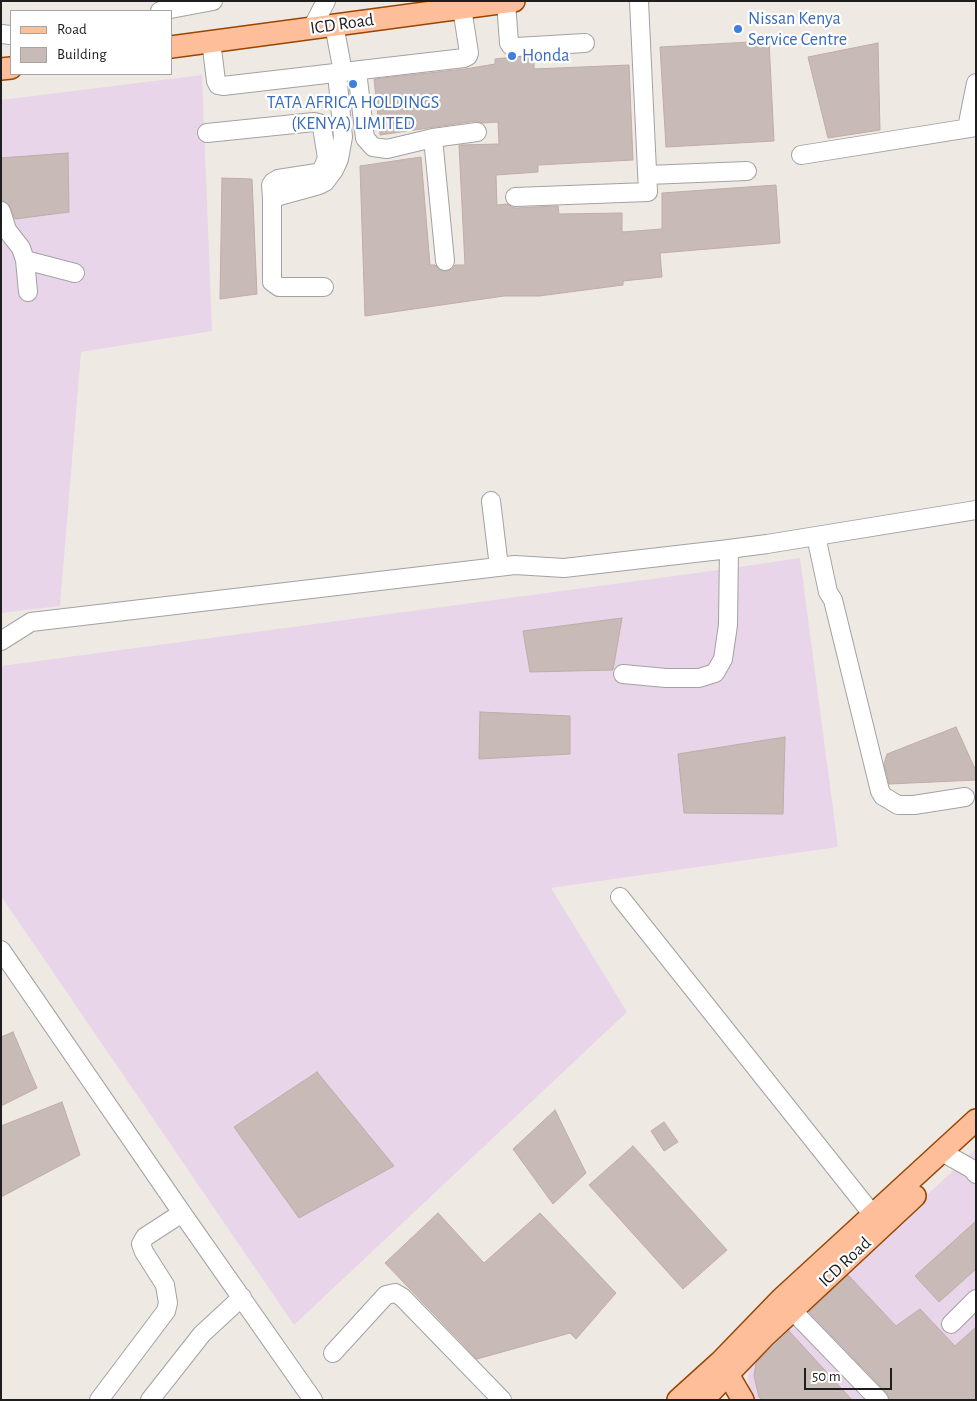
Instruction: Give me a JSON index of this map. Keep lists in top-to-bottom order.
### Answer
{
  "streets": {
    "main road": ["ICD Road"]
  },
  "places": ["Nissan Kenya Service Centre", "Honda", "TATA AFRICA HOLDINGS (KENYA) LIMITED"],
  "legend": ["Road", "Building"],
  "scale_bar": "50 m"
}
